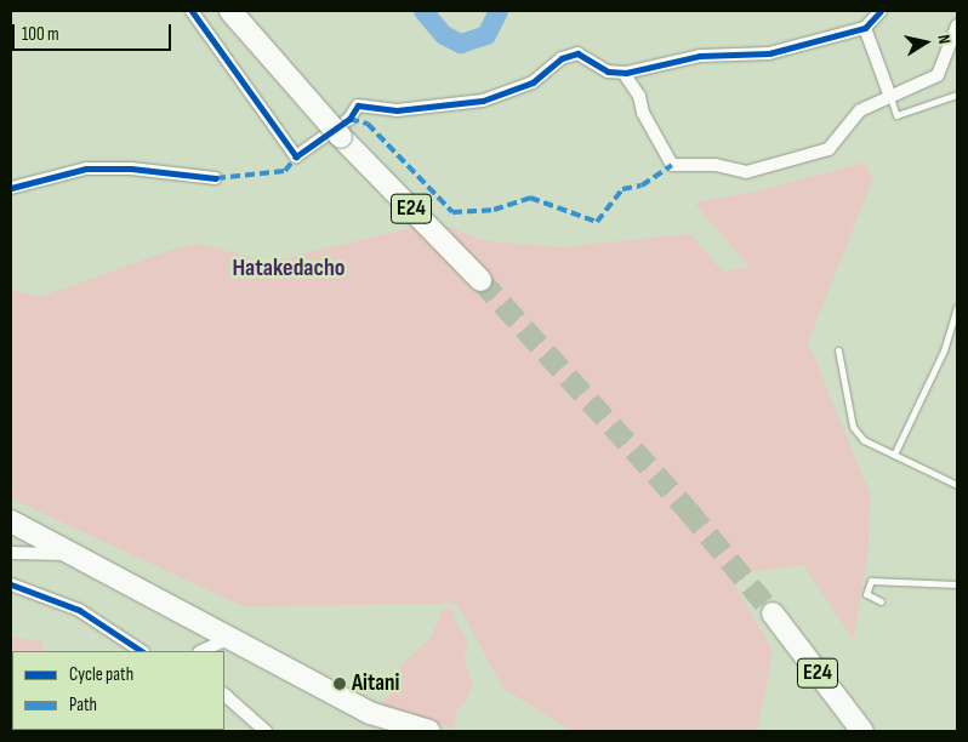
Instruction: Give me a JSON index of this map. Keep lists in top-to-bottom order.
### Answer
{
  "streets": {
    "highway": ["E24"]
  },
  "districts": ["Hatakedacho"],
  "places": ["Aitani"],
  "legend": ["Cycle path", "Path"],
  "scale_bar": "100 m",
  "north": "right"
}
